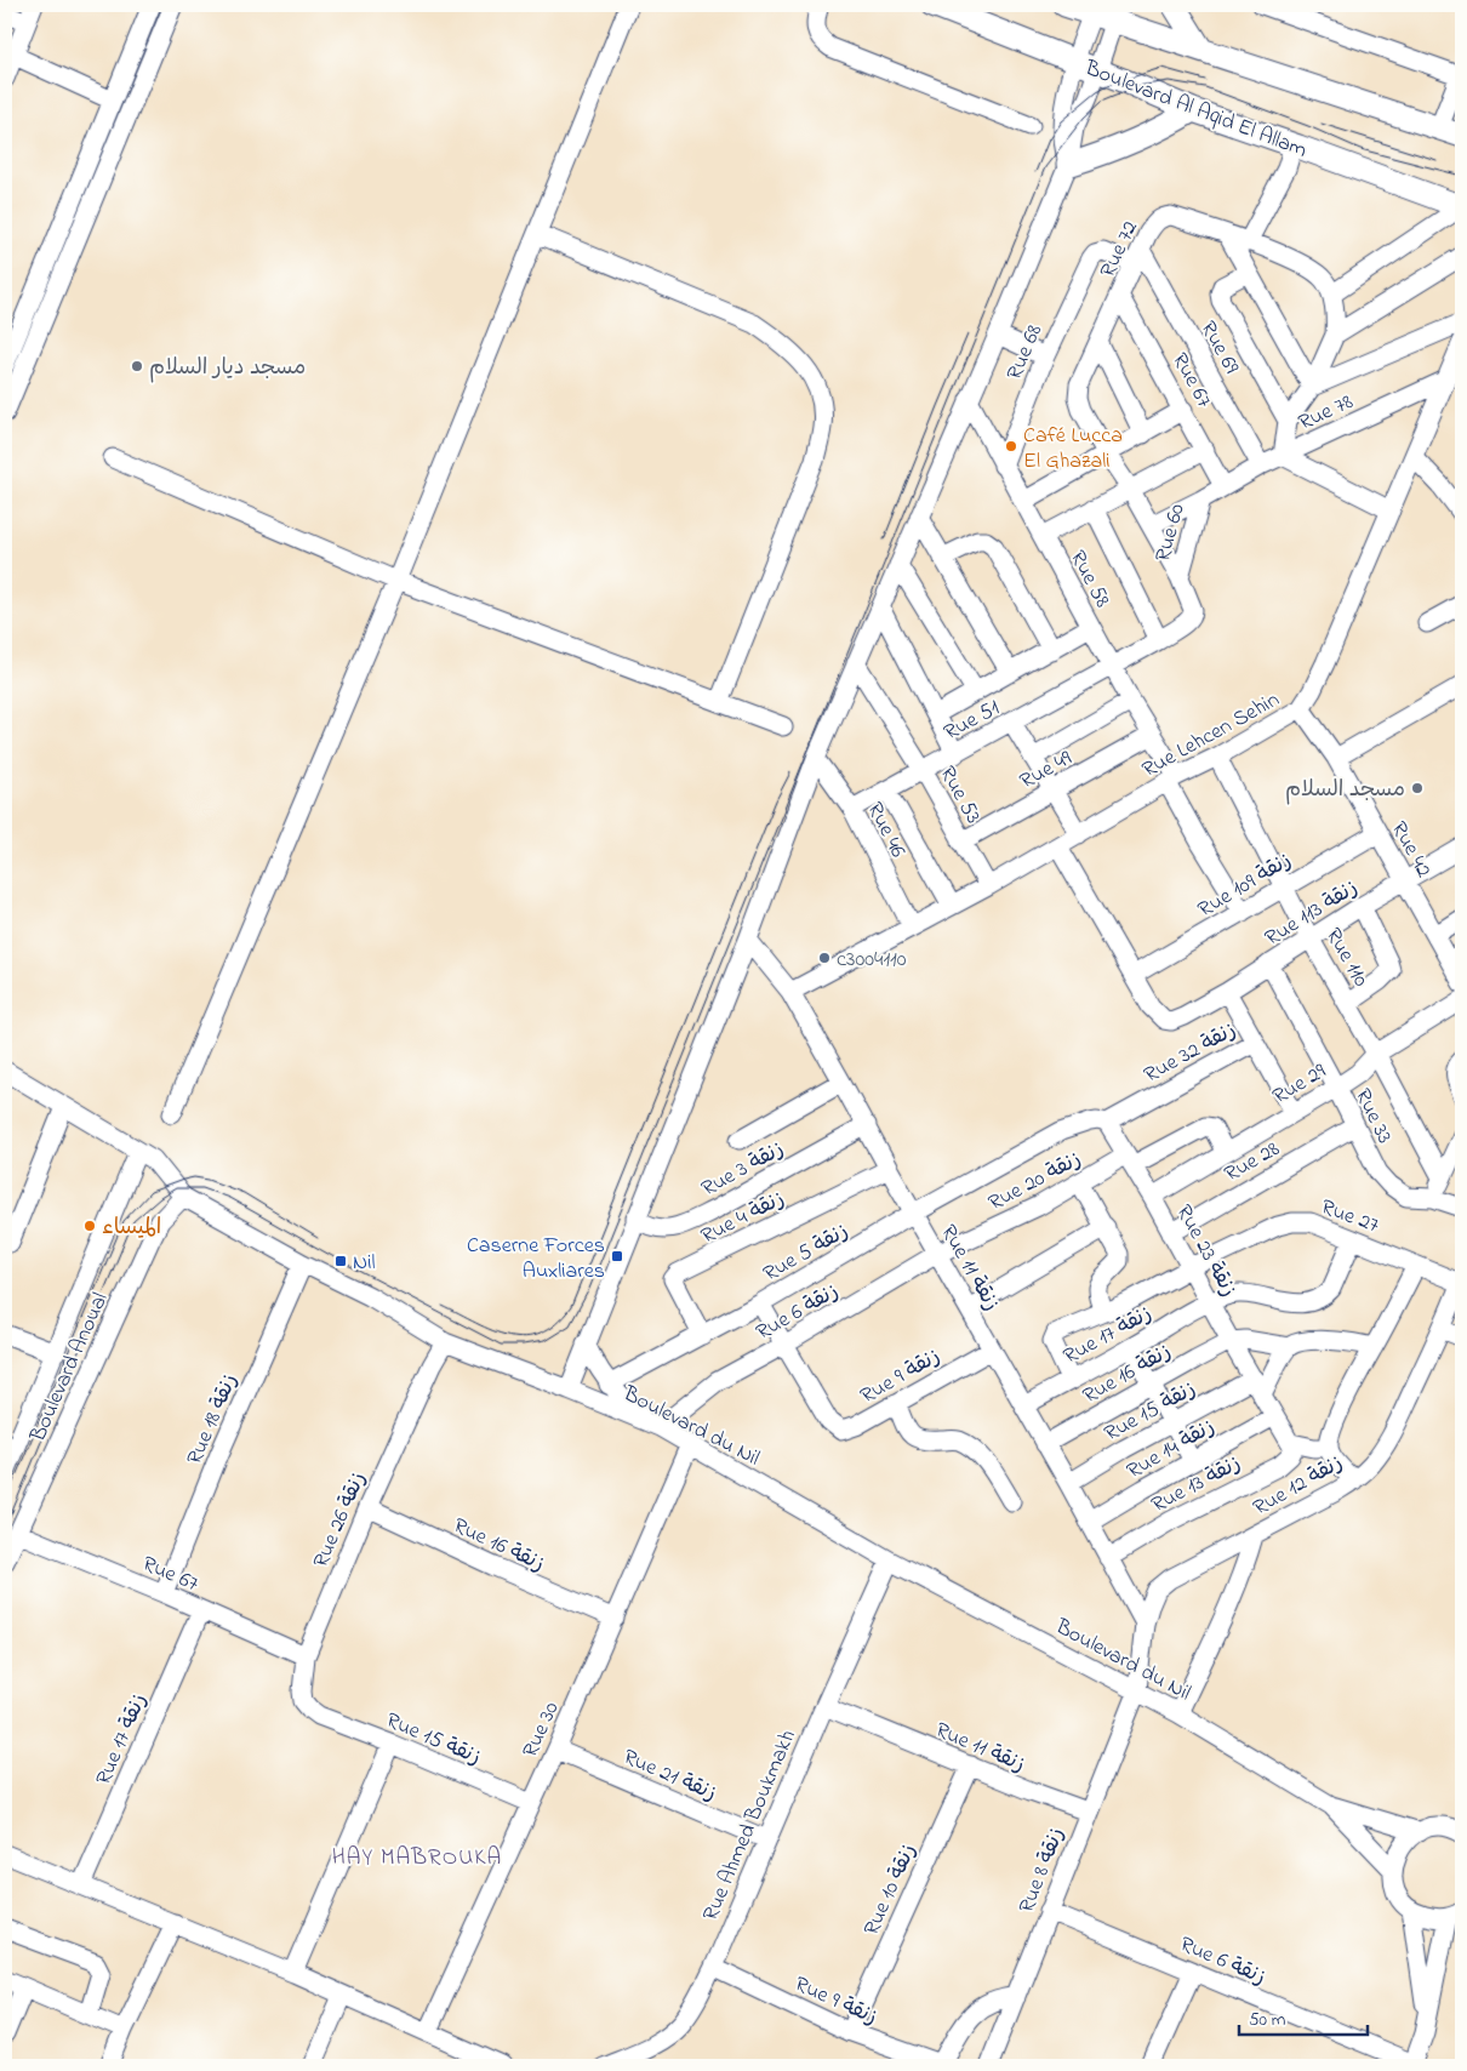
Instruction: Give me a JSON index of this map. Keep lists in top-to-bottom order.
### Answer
{
  "streets": {
    "main road": ["Boulevard Al Aqid El Allam"],
    "street": [
      "Rue 72",
      "Rue 69",
      "Rue 68",
      "Rue 67",
      "Rue 78",
      "Rue 60",
      "Rue 58",
      "Rue 51",
      "Rue Lehcen Sehin",
      "Rue 49",
      "Rue 53",
      "Rue 46",
      "Rue 42",
      "Rue 109 زنقة",
      "Rue 113 زنقة",
      "Rue 110",
      "Rue 32 زنقة",
      "Rue 29",
      "Rue 33",
      "Rue 28",
      "Rue 3 زنقة",
      "Rue 20 زنقة",
      "Rue 27",
      "Rue 4 زنقة",
      "Rue 23 زنقة",
      "Rue 5 زنقة",
      "Rue 11 زنقة",
      "Rue 6 زنقة",
      "Rue 17 زنقة",
      "Boulevard Anoual",
      "Rue 16 زنقة",
      "Rue 9 زنقة",
      "Rue 15 زنقة",
      "Rue 18 زنقة",
      "Boulevard du Nil",
      "Rue 14 زنقة",
      "Rue 13 زنقة",
      "Rue 12 زنقة",
      "Rue 26 زنقة",
      "Rue 30",
      "Rue 21 زنقة",
      "Rue Ahmed Boukmakh",
      "Rue 8 زنقة",
      "Rue 10 زنقة"
    ]
  },
  "crossings": [
    ["Rue 72", "Rue 69"],
    ["Rue 72", "Rue 68"],
    ["Rue 72", "Rue 67"],
    ["Rue 69", "Rue 68"],
    ["Rue 69", "Rue 78"],
    ["Rue 68", "Rue 58"],
    ["Rue 67", "Rue 78"],
    ["Rue 67", "Rue 60"],
    ["Rue 67", "Rue 17 زنقة"],
    ["Rue 67", "Boulevard Anoual"],
    ["Rue 67", "Rue 18 زنقة"],
    ["Rue 67", "Rue 26 زنقة"],
    ["Rue 78", "Rue 60"],
    ["Rue 78", "Rue Lehcen Sehin"],
    ["Rue 60", "Rue 58"],
    ["Rue 60", "Rue 51"],
    ["Rue 58", "Rue 51"],
    ["Rue 58", "Rue Lehcen Sehin"],
    ["Rue 58", "Rue 49"],
    ["Rue 58", "Rue 109 زنقة"],
    ["Rue 51", "Rue 53"],
    ["Rue 51", "Rue 46"],
    ["Rue Lehcen Sehin", "Rue 53"],
    ["Rue Lehcen Sehin", "Rue 46"],
    ["Rue Lehcen Sehin", "Rue 42"],
    ["Rue Lehcen Sehin", "Rue 110"],
    ["Rue Lehcen Sehin", "Rue 11 زنقة"],
    ["Rue 49", "Rue 53"],
    ["Rue 42", "Rue 109 زنقة"],
    ["Rue 42", "Rue 113 زنقة"],
    ["Rue 109 زنقة", "Rue 113 زنقة"],
    ["Rue 109 زنقة", "Rue 110"],
    ["Rue 113 زنقة", "Rue 110"],
    ["Rue 113 زنقة", "Rue 33"],
    ["Rue 110", "Rue 29"],
    ["Rue 32 زنقة", "Rue 29"],
    ["Rue 32 زنقة", "Rue 23 زنقة"],
    ["Rue 29", "Rue 33"],
    ["Rue 29", "Rue 20 زنقة"],
    ["Rue 29", "Rue 23 زنقة"],
    ["Rue 33", "Rue 28"],
    ["Rue 28", "Rue 23 زنقة"],
    ["Rue 3 زنقة", "Rue 11 زنقة"],
    ["Rue 20 زنقة", "Rue 23 زنقة"],
    ["Rue 20 زنقة", "Rue 6 زنقة"],
    ["Rue 27", "Rue 23 زنقة"],
    ["Rue 27", "Rue 17 زنقة"],
    ["Rue 27", "Rue 12 زنقة"],
    ["Rue 4 زنقة", "Rue 11 زنقة"],
    ["Rue 23 زنقة", "Rue 17 زنقة"],
    ["Rue 23 زنقة", "Rue 16 زنقة"],
    ["Rue 23 زنقة", "Rue 15 زنقة"],
    ["Rue 23 زنقة", "Rue 14 زنقة"],
    ["Rue 23 زنقة", "Rue 13 زنقة"],
    ["Rue 5 زنقة", "Rue 11 زنقة"],
    ["Rue 5 زنقة", "Rue 6 زنقة"],
    ["Rue 5 زنقة", "Rue 9 زنقة"],
    ["Rue 11 زنقة", "Rue 6 زنقة"],
    ["Rue 11 زنقة", "Rue 17 زنقة"],
    ["Rue 11 زنقة", "Rue 16 زنقة"],
    ["Rue 11 زنقة", "Rue 9 زنقة"],
    ["Rue 11 زنقة", "Rue 15 زنقة"],
    ["Rue 11 زنقة", "Rue 14 زنقة"],
    ["Rue 11 زنقة", "Rue 13 زنقة"],
    ["Rue 11 زنقة", "Rue Ahmed Boukmakh"],
    ["Rue 11 زنقة", "Rue 8 زنقة"],
    ["Rue 11 زنقة", "Rue 10 زنقة"],
    ["Rue 6 زنقة", "Boulevard du Nil"],
    ["Rue 6 زنقة", "Rue 8 زنقة"],
    ["Boulevard Anoual", "Boulevard du Nil"],
    ["Rue 16 زنقة", "Rue 26 زنقة"],
    ["Rue 16 زنقة", "Rue 30"],
    ["Rue 9 زنقة", "Rue Ahmed Boukmakh"],
    ["Rue 9 زنقة", "Rue 10 زنقة"],
    ["Rue 15 زنقة", "Rue 26 زنقة"],
    ["Rue 15 زنقة", "Rue 30"],
    ["Rue 18 زنقة", "Boulevard du Nil"],
    ["Boulevard du Nil", "Rue 26 زنقة"],
    ["Boulevard du Nil", "Rue 30"],
    ["Boulevard du Nil", "Rue Ahmed Boukmakh"],
    ["Boulevard du Nil", "Rue 8 زنقة"],
    ["Rue 12 زنقة", "Rue 8 زنقة"],
    ["Rue 30", "Rue 21 زنقة"],
    ["Rue 21 زنقة", "Rue Ahmed Boukmakh"]
  ],
  "districts": ["HAY MABROUKA"],
  "places": {
    "other": [
      "مسجد ديار السلام",
      "Café Lucca El Ghazali",
      "مسجد السلام",
      "c3004110",
      "الميساء"
    ],
    "transit": ["Caserne Forces Auxliares", "Nil"]
  },
  "scale_bar": "50 m"
}
